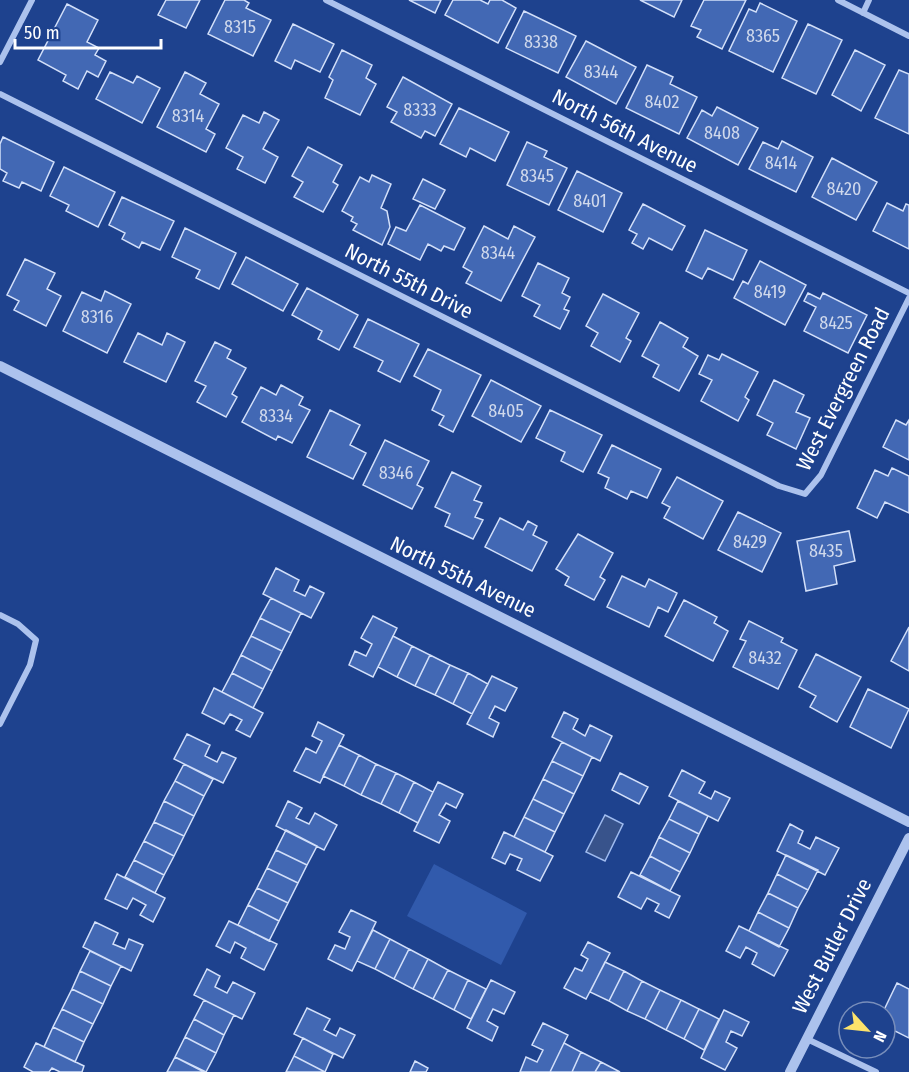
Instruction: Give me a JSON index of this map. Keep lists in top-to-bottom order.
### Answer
{
  "streets": {
    "street": [
      "North 56th Avenue",
      "North 55th Drive",
      "West Evergreen Road",
      "North 55th Avenue",
      "West Butler Drive"
    ]
  },
  "crossings": [
    ["North 55th Drive", "West Evergreen Road"]
  ],
  "house_numbers": [
    "8315",
    "8365",
    "8338",
    "8344",
    "8402",
    "8333",
    "8314",
    "8408",
    "8414",
    "8345",
    "8420",
    "8401",
    "8344",
    "8419",
    "8316",
    "8425",
    "8405",
    "8334",
    "8346",
    "8429",
    "8435",
    "8432"
  ],
  "scale_bar": "50 m",
  "north": "bottom right"
}
